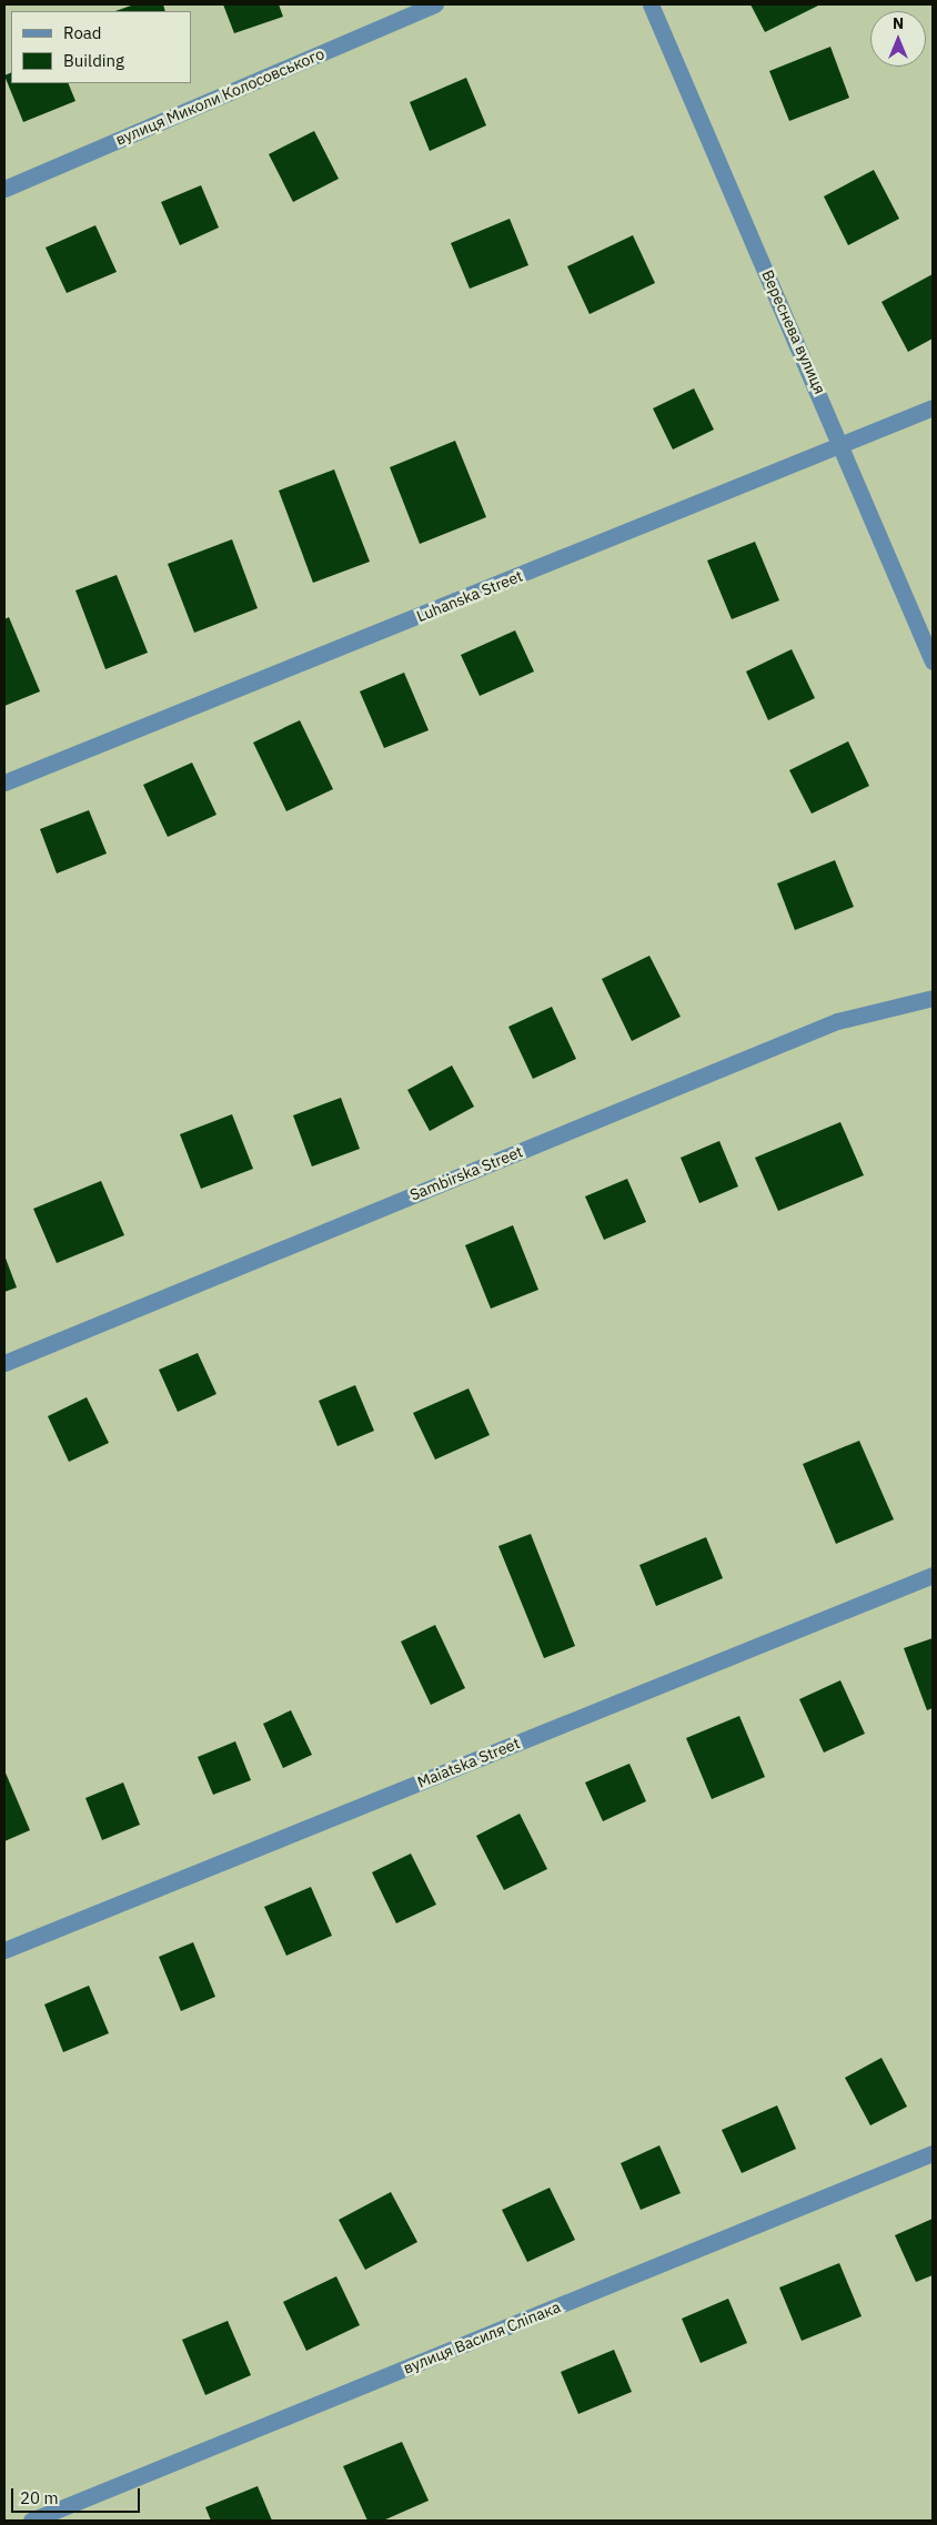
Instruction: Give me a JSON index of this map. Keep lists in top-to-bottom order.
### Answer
{
  "streets": {
    "street": [
      "вулиця Миколи Колосовського",
      "Вереснева вулиця",
      "Luhanska Street",
      "Sambirska Street",
      "Maiatska Street",
      "вулиця Василя Сліпака"
    ]
  },
  "crossings": [
    ["Вереснева вулиця", "Luhanska Street"]
  ],
  "legend": ["Road", "Building"],
  "scale_bar": "20 m",
  "north": "top"
}
